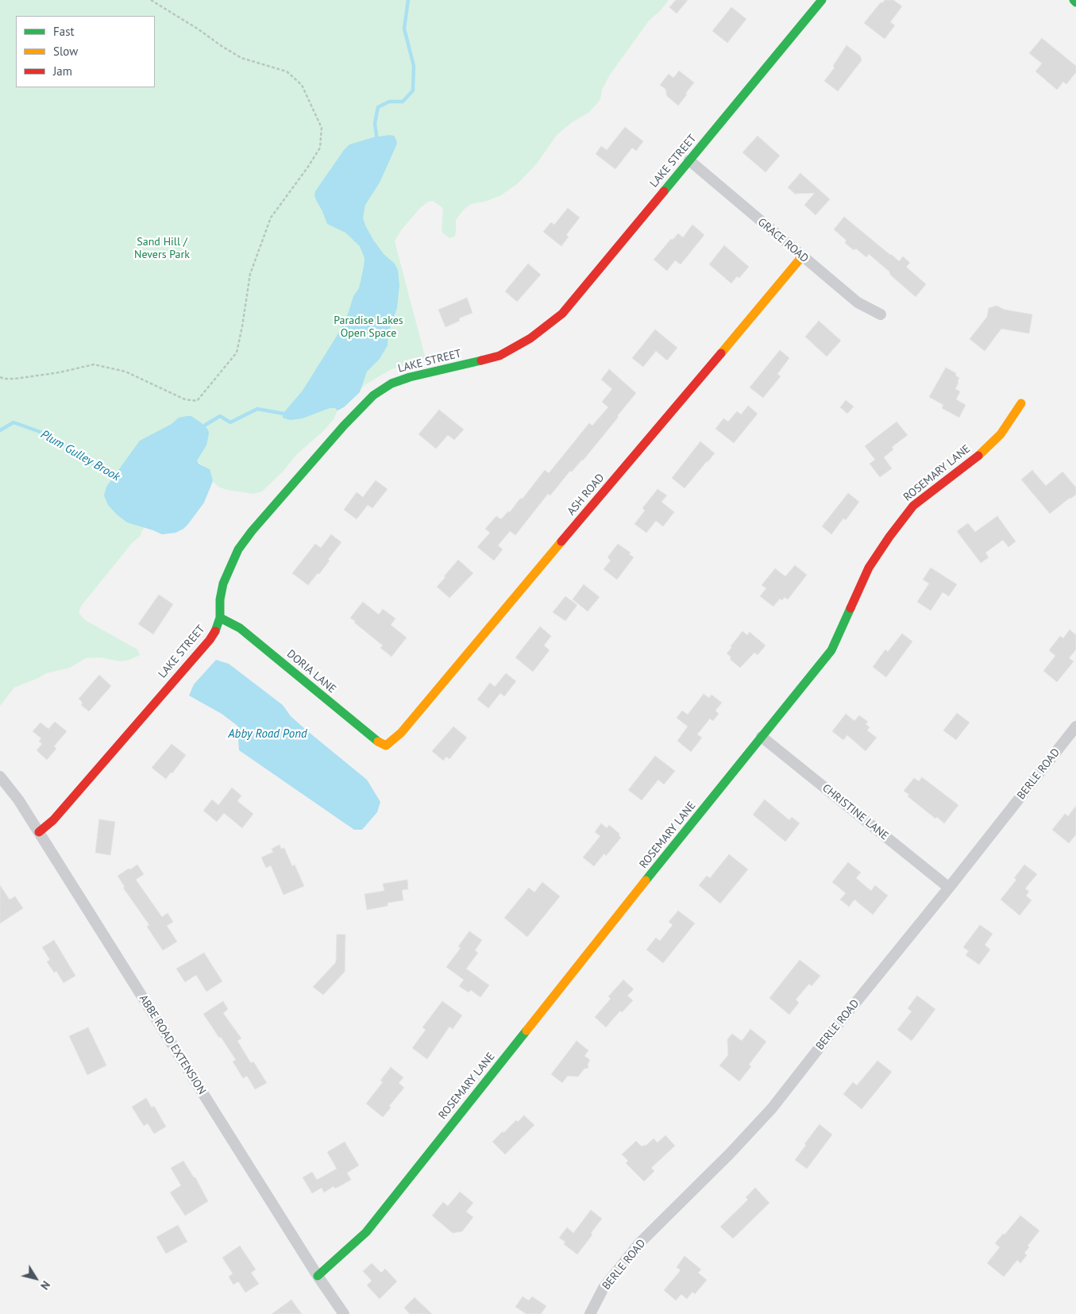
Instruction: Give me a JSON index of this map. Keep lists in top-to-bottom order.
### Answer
{
  "streets": {
    "street": [
      "LAKE STREET",
      "GRACE ROAD",
      "ROSEMARY LANE",
      "ASH ROAD",
      "DORIA LANE",
      "BERLE ROAD",
      "CHRISTINE LANE",
      "ABBE ROAD EXTENSION"
    ]
  },
  "crossings": [
    ["LAKE STREET", "GRACE ROAD"],
    ["LAKE STREET", "DORIA LANE"],
    ["LAKE STREET", "ABBE ROAD EXTENSION"],
    ["GRACE ROAD", "ASH ROAD"],
    ["ROSEMARY LANE", "CHRISTINE LANE"],
    ["ROSEMARY LANE", "ABBE ROAD EXTENSION"],
    ["ASH ROAD", "DORIA LANE"],
    ["BERLE ROAD", "CHRISTINE LANE"]
  ],
  "water": ["Plum Gulley Brook", "Abby Road Pond"],
  "parks": ["Sand Hill / Nevers Park", "Paradise Lakes Open Space"],
  "legend": ["Fast", "Slow", "Jam"],
  "north": "bottom right"
}
